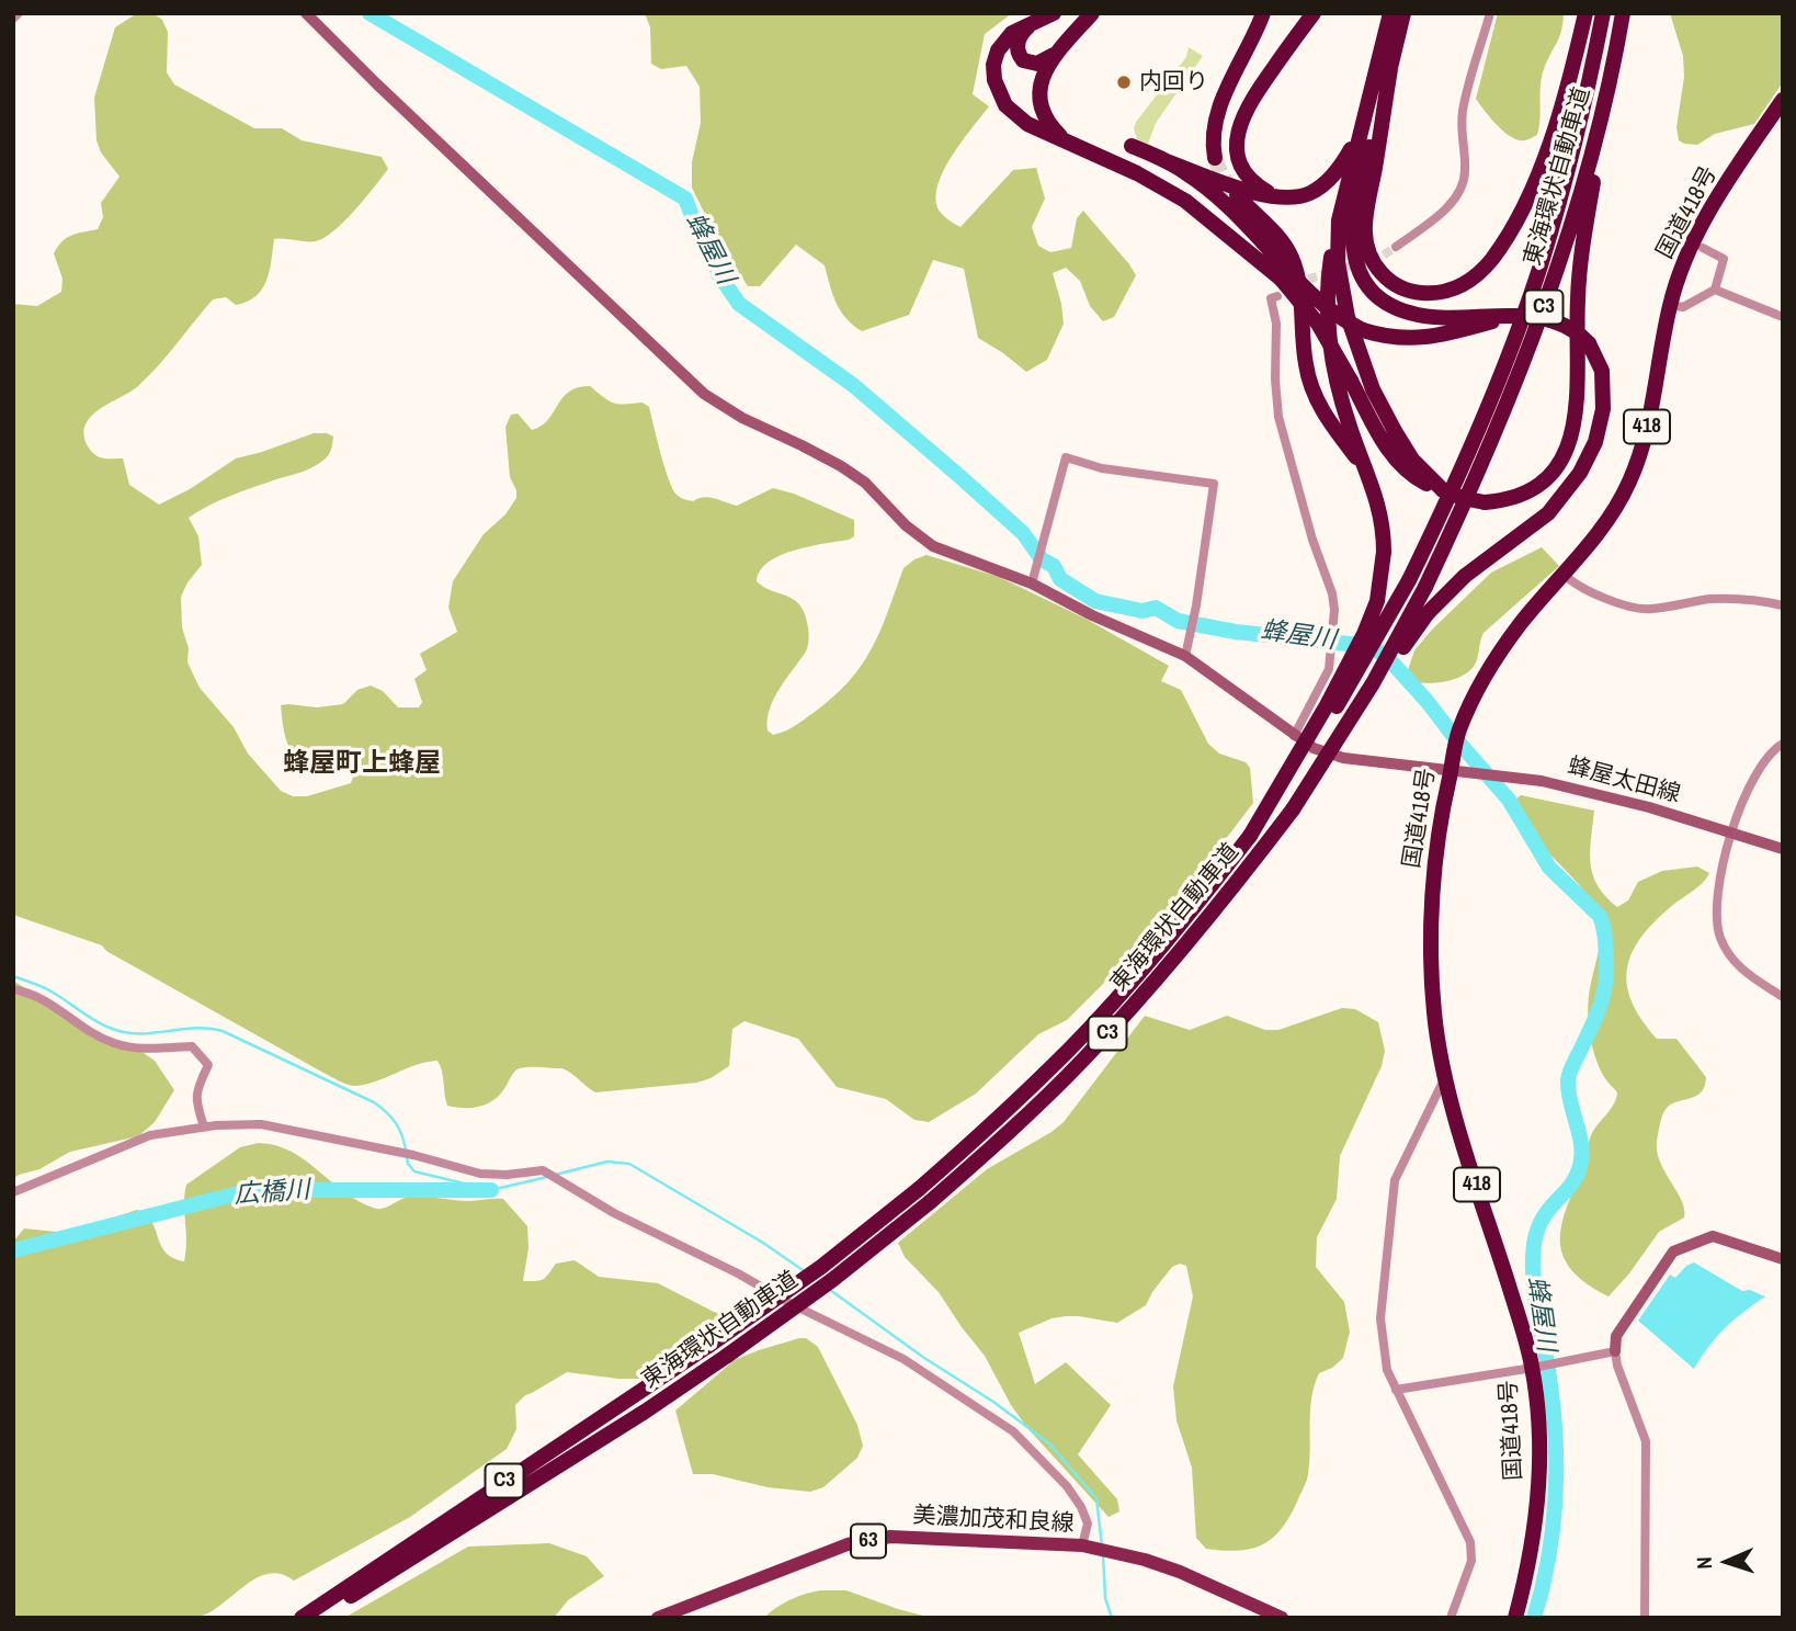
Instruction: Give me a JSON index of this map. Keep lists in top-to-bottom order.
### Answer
{
  "streets": {
    "highway": [
      "東海環状自動車道",
      "国道418号",
      "C3",
      "418"
    ],
    "main road": ["美濃加茂和良線", "63"],
    "street": ["蜂屋太田線"]
  },
  "crossings": [
    ["国道418号", "蜂屋太田線"]
  ],
  "districts": ["蜂屋町上蜂屋"],
  "water": ["蜂屋川", "広橋川"],
  "places": ["内回り"],
  "north": "left"
}
